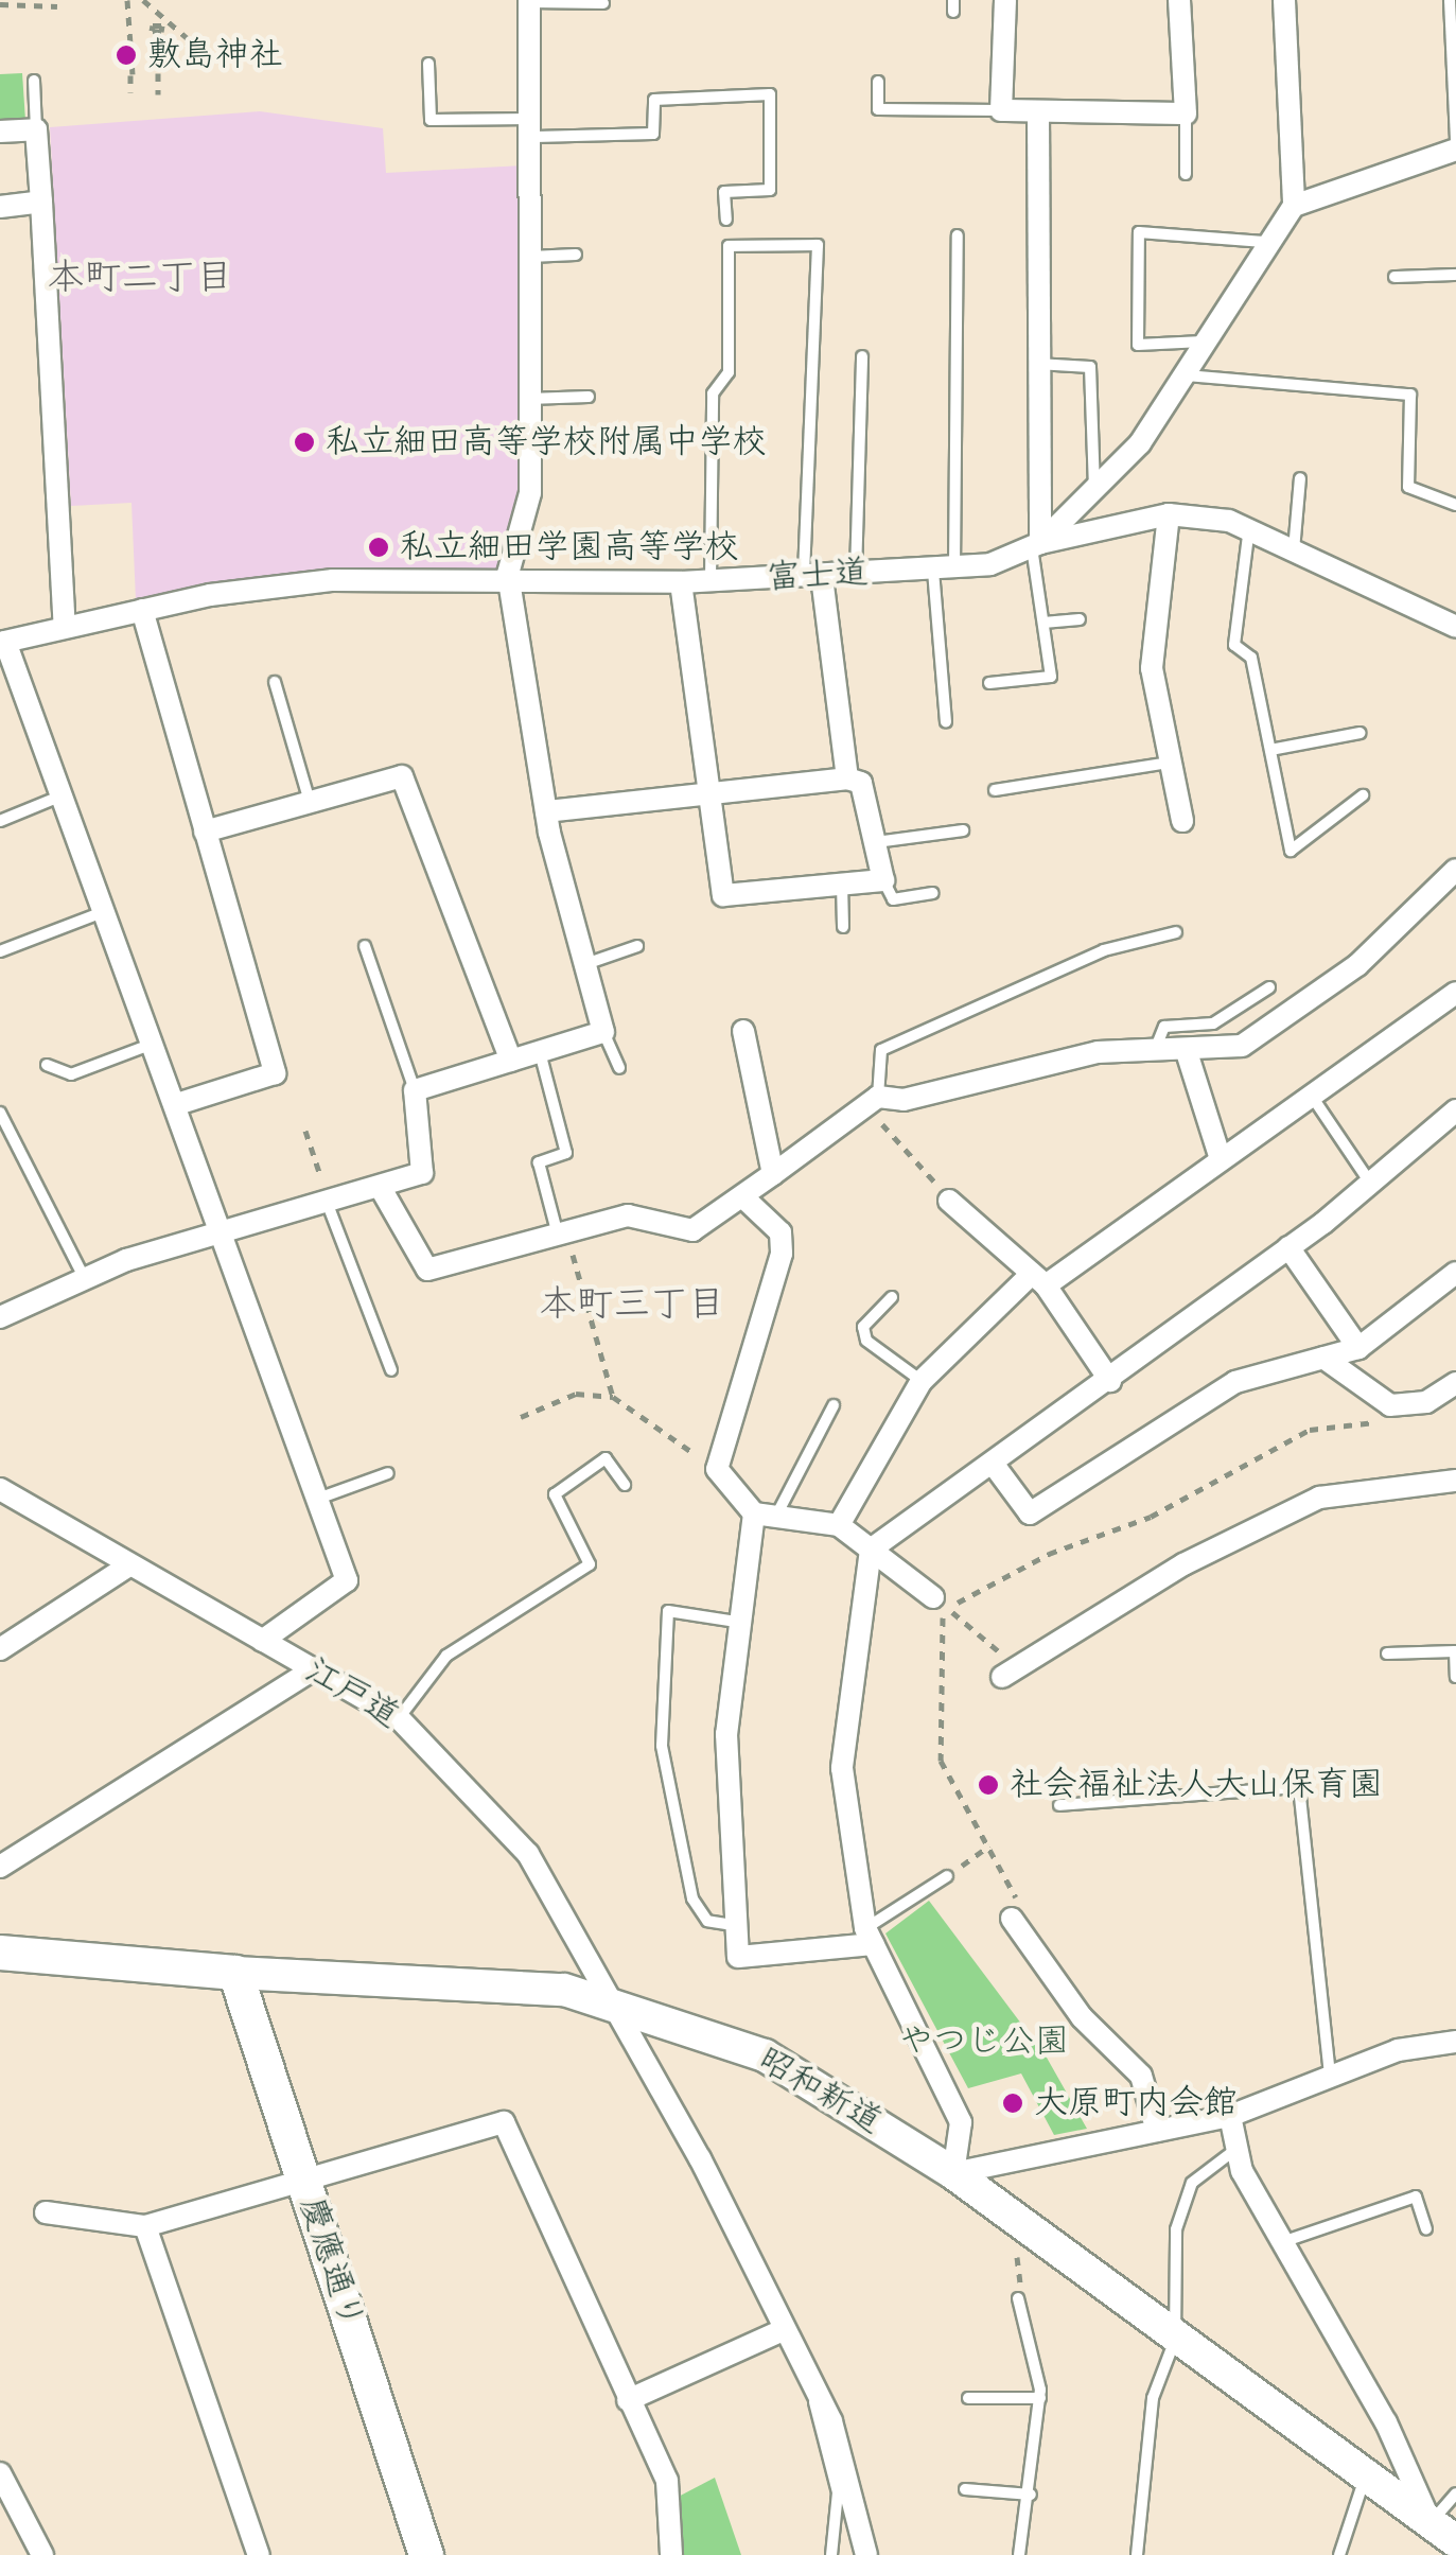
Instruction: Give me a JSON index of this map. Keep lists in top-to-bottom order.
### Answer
{
  "streets": {
    "main road": ["昭和新道", "慶應通り"],
    "street": ["富士道", "江戸道"]
  },
  "crossings": [
    ["江戸道", "昭和新道"],
    ["昭和新道", "慶應通り"]
  ],
  "districts": ["本町二丁目", "本町三丁目"],
  "parks": ["やつじ公園"],
  "places": [
    "敷島神社",
    "私立細田高等学校附属中学校",
    "私立細田学園高等学校",
    "社会福祉法人大山保育園",
    "大原町内会館"
  ]
}
